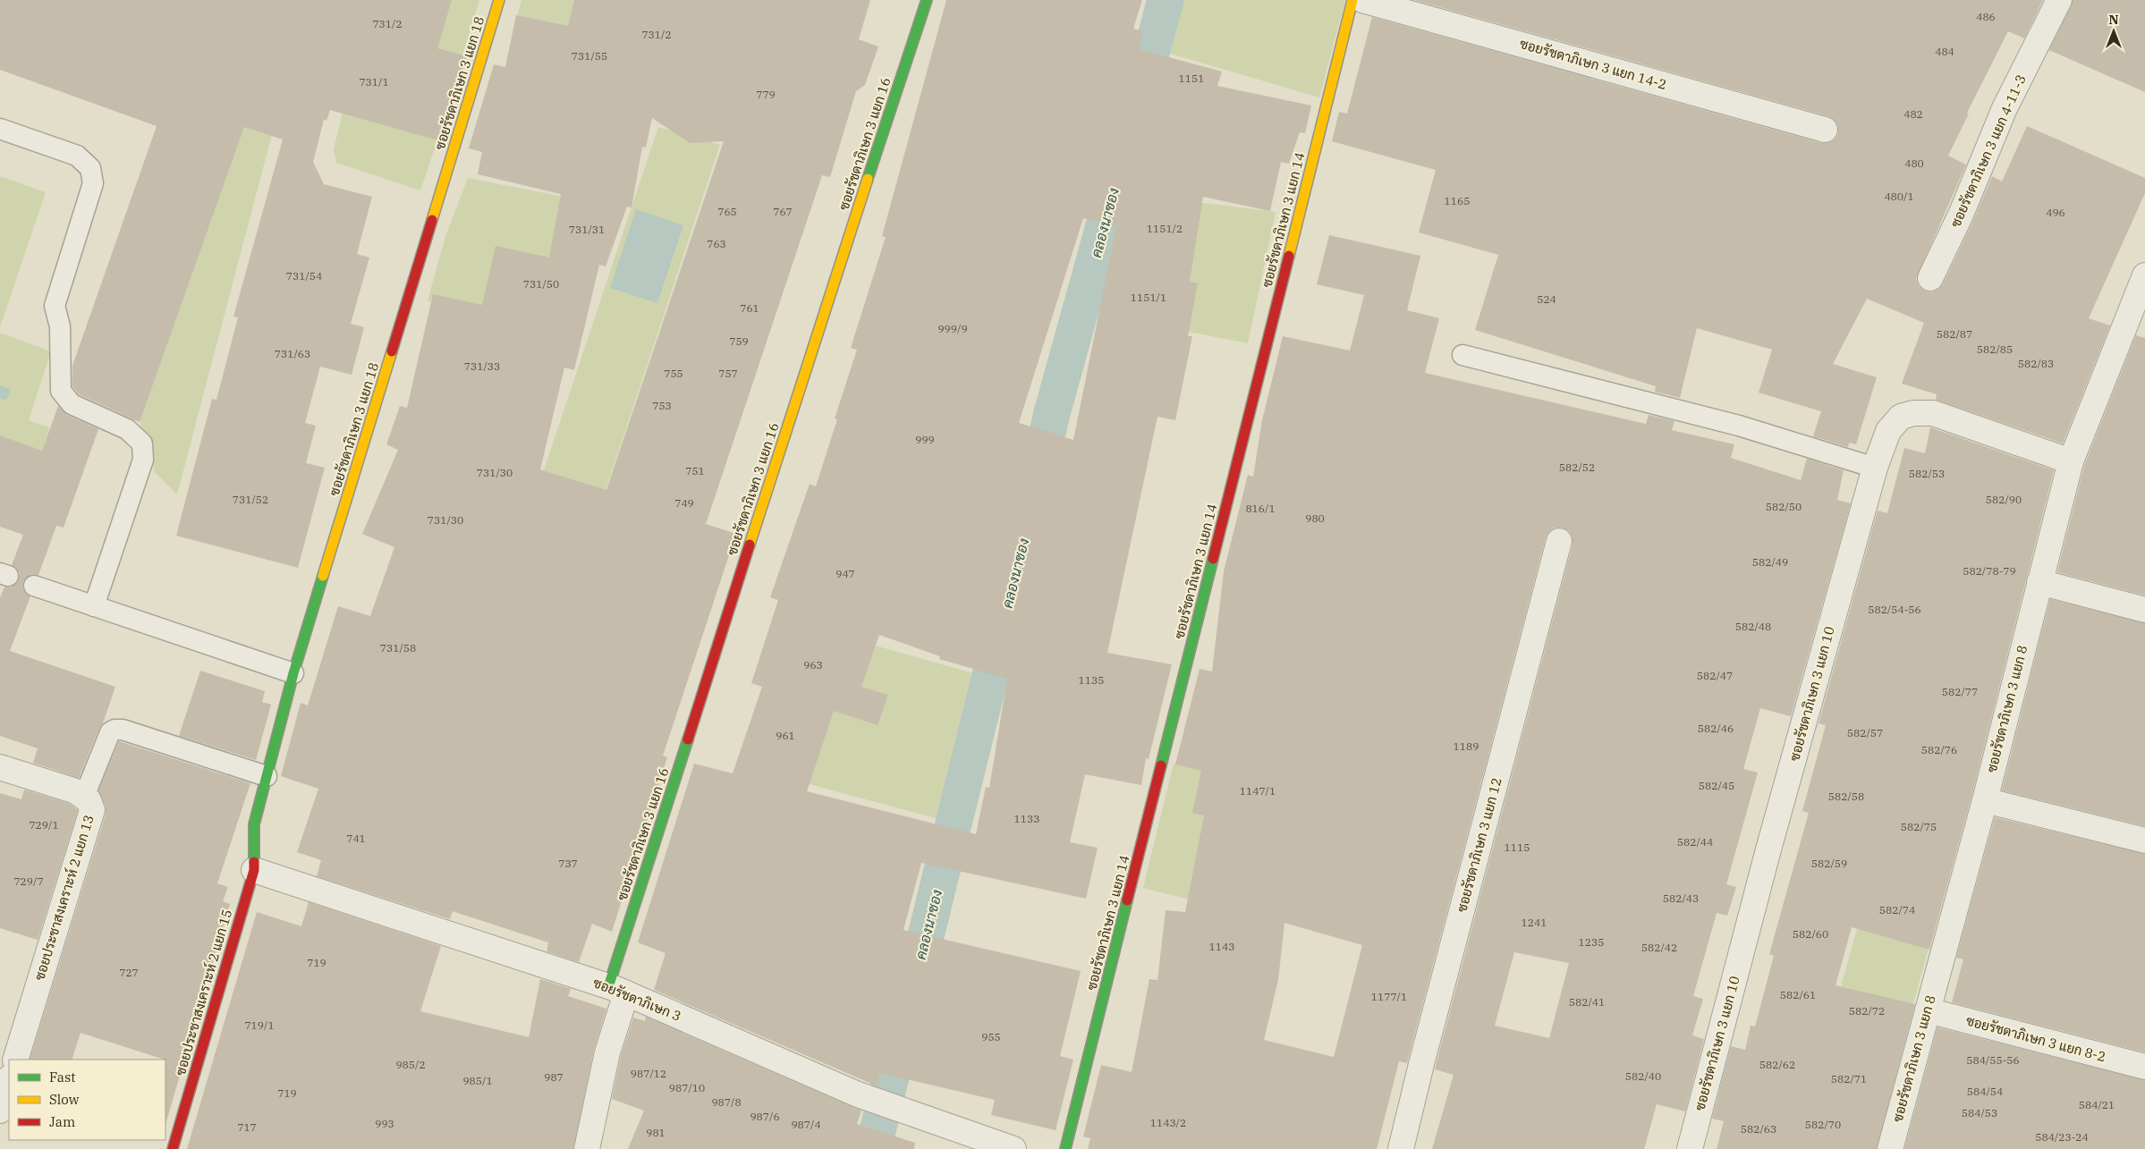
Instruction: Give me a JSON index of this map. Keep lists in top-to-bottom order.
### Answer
{
  "streets": {
    "street": [
      "ซอยรัชดาภิเษก 3 แยก 14-2",
      "ซอยรัชดาภิเษก 3 แยก 18",
      "ซอยรัชดาภิเษก 3 แยก 16",
      "ซอยรัชดาภิเษก 3 แยก 4-11-3",
      "ซอยรัชดาภิเษก 3 แยก 14",
      "ซอยรัชดาภิเษก 3 แยก 10",
      "ซอยรัชดาภิเษก 3 แยก 8",
      "ซอยรัชดาภิเษก 3 แยก 12",
      "ซอยประชาสงเคราะห์ 2 แยก 13",
      "ซอยประชาสงเคราะห์ 2 แยก 15",
      "ซอยรัชดาภิเษก 3",
      "ซอยรัชดาภิเษก 3 แยก 8-2"
    ]
  },
  "crossings": [
    ["ซอยรัชดาภิเษก 3 แยก 18", "ซอยประชาสงเคราะห์ 2 แยก 15"],
    ["ซอยรัชดาภิเษก 3 แยก 18", "ซอยรัชดาภิเษก 3"],
    ["ซอยรัชดาภิเษก 3 แยก 16", "ซอยรัชดาภิเษก 3"],
    ["ซอยรัชดาภิเษก 3 แยก 10", "ซอยรัชดาภิเษก 3 แยก 8"],
    ["ซอยรัชดาภิเษก 3 แยก 8", "ซอยรัชดาภิเษก 3 แยก 8-2"],
    ["ซอยประชาสงเคราะห์ 2 แยก 15", "ซอยรัชดาภิเษก 3"]
  ],
  "water": ["คลองนาซอง"],
  "house_numbers": [
    "486",
    "731/2",
    "731/2",
    "484",
    "731/55",
    "1151",
    "731/1",
    "779",
    "482",
    "480",
    "480/1",
    "1165",
    "765",
    "767",
    "496",
    "1151/2",
    "731/31",
    "763",
    "731/54",
    "731/50",
    "1151/1",
    "524",
    "761",
    "999/9",
    "582/87",
    "759",
    "582/85",
    "731/63",
    "582/83",
    "731/33",
    "755",
    "757",
    "753",
    "999",
    "582/52",
    "751",
    "731/30",
    "582/53",
    "731/52",
    "582/90",
    "749",
    "582/50",
    "816/1",
    "980",
    "731/30",
    "582/49",
    "582/78-79",
    "947",
    "582/54-56",
    "582/48",
    "731/58",
    "963",
    "582/47",
    "1135",
    "582/77",
    "582/46",
    "582/57",
    "961",
    "1189",
    "582/76",
    "582/45",
    "1147/1",
    "582/58",
    "1133",
    "729/1",
    "582/75",
    "741",
    "582/44",
    "1115",
    "737",
    "582/59",
    "729/7",
    "582/43",
    "582/74",
    "1241",
    "582/60",
    "1235",
    "1143",
    "582/42",
    "719",
    "727",
    "582/61",
    "1177/1",
    "582/41",
    "582/72",
    "719/1",
    "955",
    "584/55-56",
    "985/2",
    "582/62",
    "987/12",
    "582/40",
    "987",
    "582/71",
    "985/1",
    "987/10",
    "584/54",
    "719",
    "987/8",
    "584/21",
    "584/53",
    "987/6",
    "1143/2",
    "993",
    "987/4",
    "582/70",
    "717",
    "582/63",
    "981",
    "584/23-24"
  ],
  "legend": ["Fast", "Slow", "Jam"],
  "north": "top"
}
